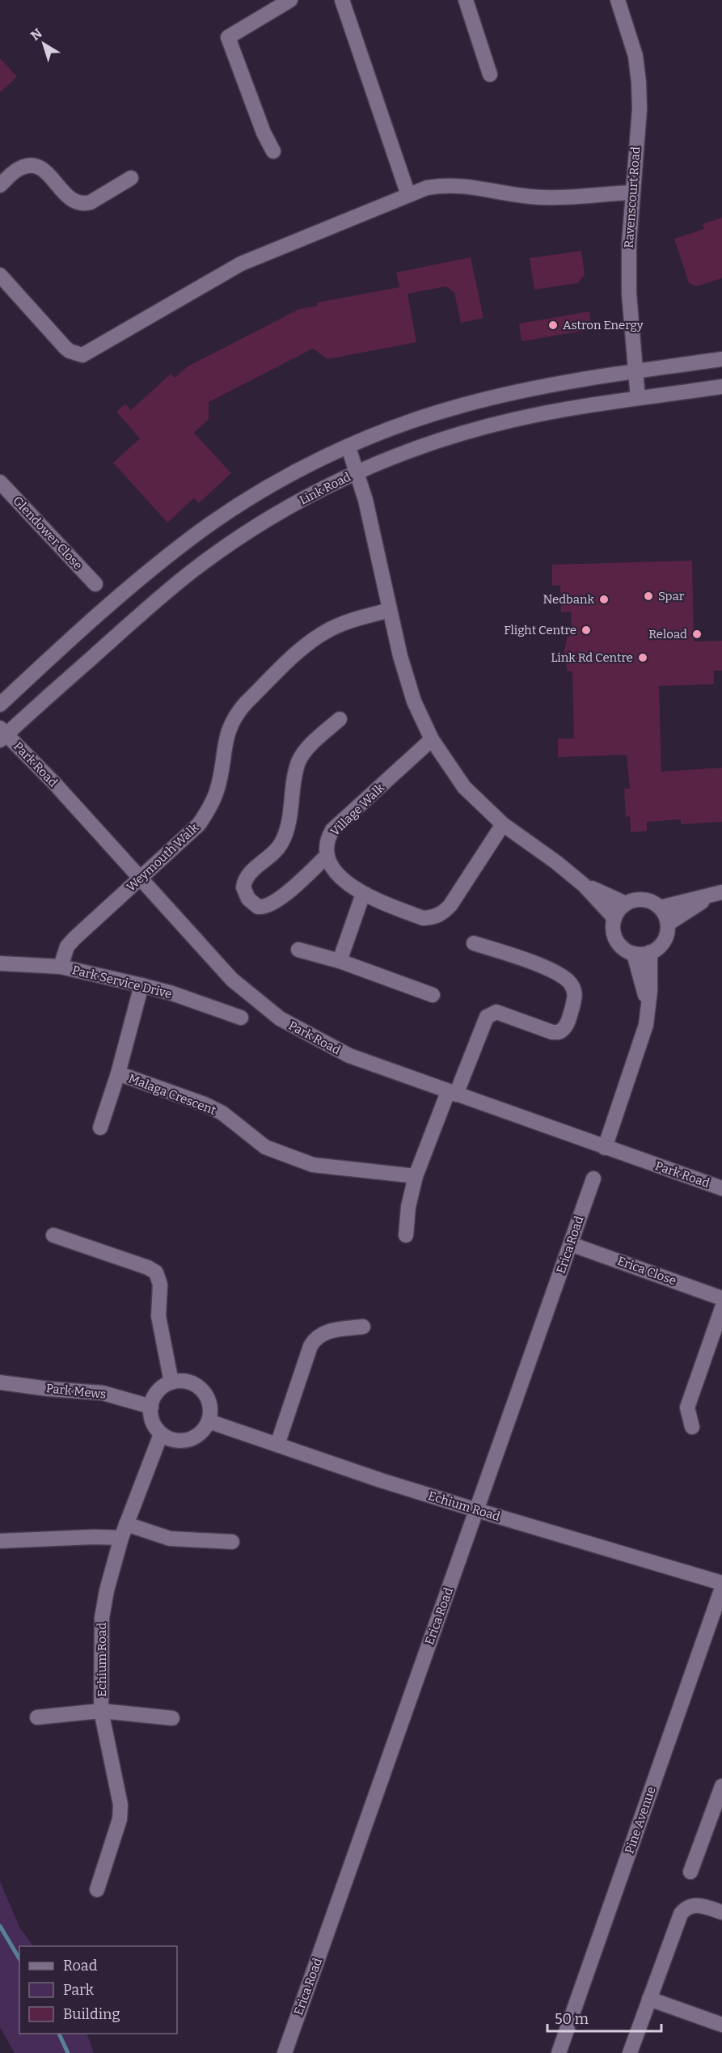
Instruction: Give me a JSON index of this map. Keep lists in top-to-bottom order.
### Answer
{
  "streets": {
    "street": [
      "Ravenscourt Road",
      "Link Road",
      "Glendower Close",
      "Park Road",
      "Village Walk",
      "Weymouth Walk",
      "Park Service Drive",
      "Malaga Crescent",
      "Erica Road",
      "Erica Close",
      "Park Mews",
      "Echium Road",
      "Pine Avenue"
    ]
  },
  "crossings": [
    ["Ravenscourt Road", "Link Road"],
    ["Link Road", "Park Road"],
    ["Park Road", "Weymouth Walk"],
    ["Weymouth Walk", "Park Service Drive"],
    ["Park Service Drive", "Malaga Crescent"],
    ["Erica Road", "Erica Close"],
    ["Erica Road", "Echium Road"],
    ["Park Mews", "Echium Road"]
  ],
  "places": [
    "Astron Energy",
    "Spar",
    "Nedbank",
    "Flight Centre",
    "Reload",
    "Link Rd Centre"
  ],
  "legend": ["Road", "Park", "Building"],
  "scale_bar": "50 m",
  "north": "top left"
}
